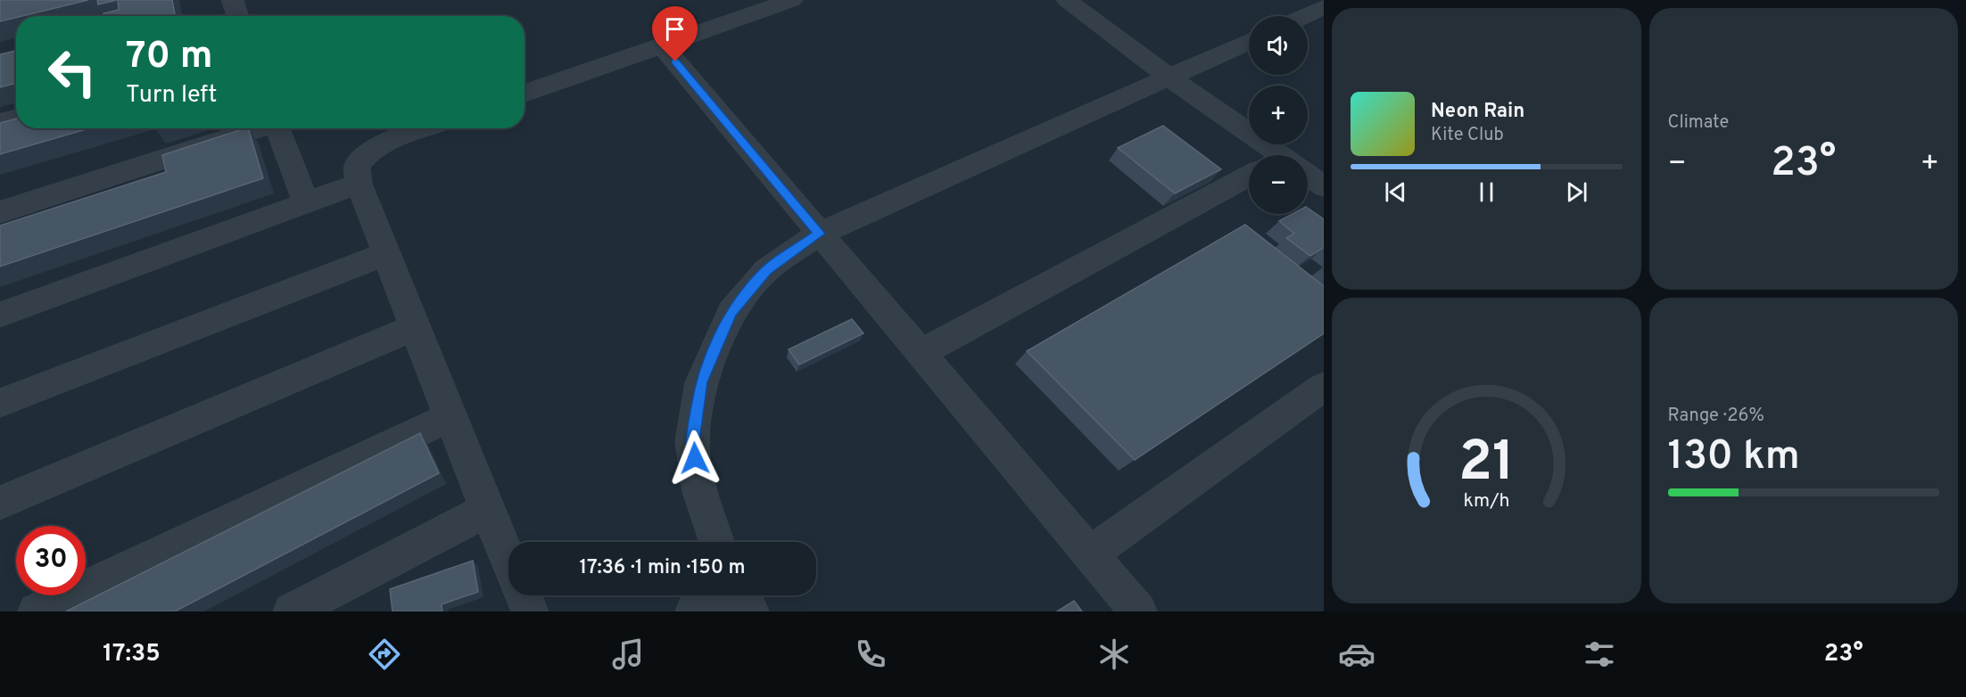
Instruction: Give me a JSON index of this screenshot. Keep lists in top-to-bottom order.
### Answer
{
  "page": {
    "tile": [
      "Climate",
      ["Range · 26%", "130 km"]
    ],
    "map_buttons": ["+", "−"],
    "turn": ["70 m", "Turn left"],
    "song": ["Neon Rain", "Kite Club"],
    "heat": ["−", "23°", "+"],
    "limit": "30",
    "trip": "17:36 · 1 min · 150 m",
    "tabs": ["17:35", "23°"],
    "gauge": ["21", "km/h"]
  }
}
